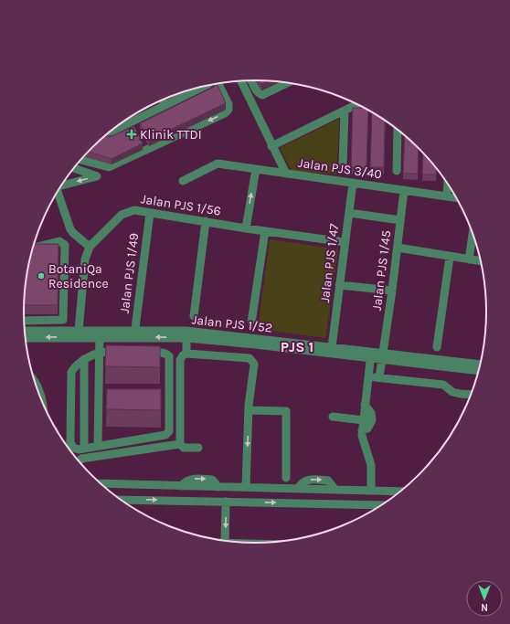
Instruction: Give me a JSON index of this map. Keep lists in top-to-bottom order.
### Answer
{
  "streets": {
    "street": [
      "Jalan PJS 3/40",
      "Jalan PJS 1/56",
      "Jalan PJS 1/47",
      "Jalan PJS 1/45",
      "Jalan PJS 1/49",
      "Jalan PJS 1/52"
    ]
  },
  "crossings": [
    ["Jalan PJS 3/40", "Jalan PJS 1/47"],
    ["Jalan PJS 3/40", "Jalan PJS 1/45"],
    ["Jalan PJS 1/56", "Jalan PJS 1/47"],
    ["Jalan PJS 1/56", "Jalan PJS 1/49"],
    ["Jalan PJS 1/56", "Jalan PJS 1/52"],
    ["Jalan PJS 1/47", "Jalan PJS 1/52"],
    ["Jalan PJS 1/45", "Jalan PJS 1/52"],
    ["Jalan PJS 1/49", "Jalan PJS 1/52"]
  ],
  "districts": ["PJS 1"],
  "places": {
    "health": ["Klinik TTDI"],
    "other": ["BotaniQa Residence"]
  },
  "north": "bottom"
}
